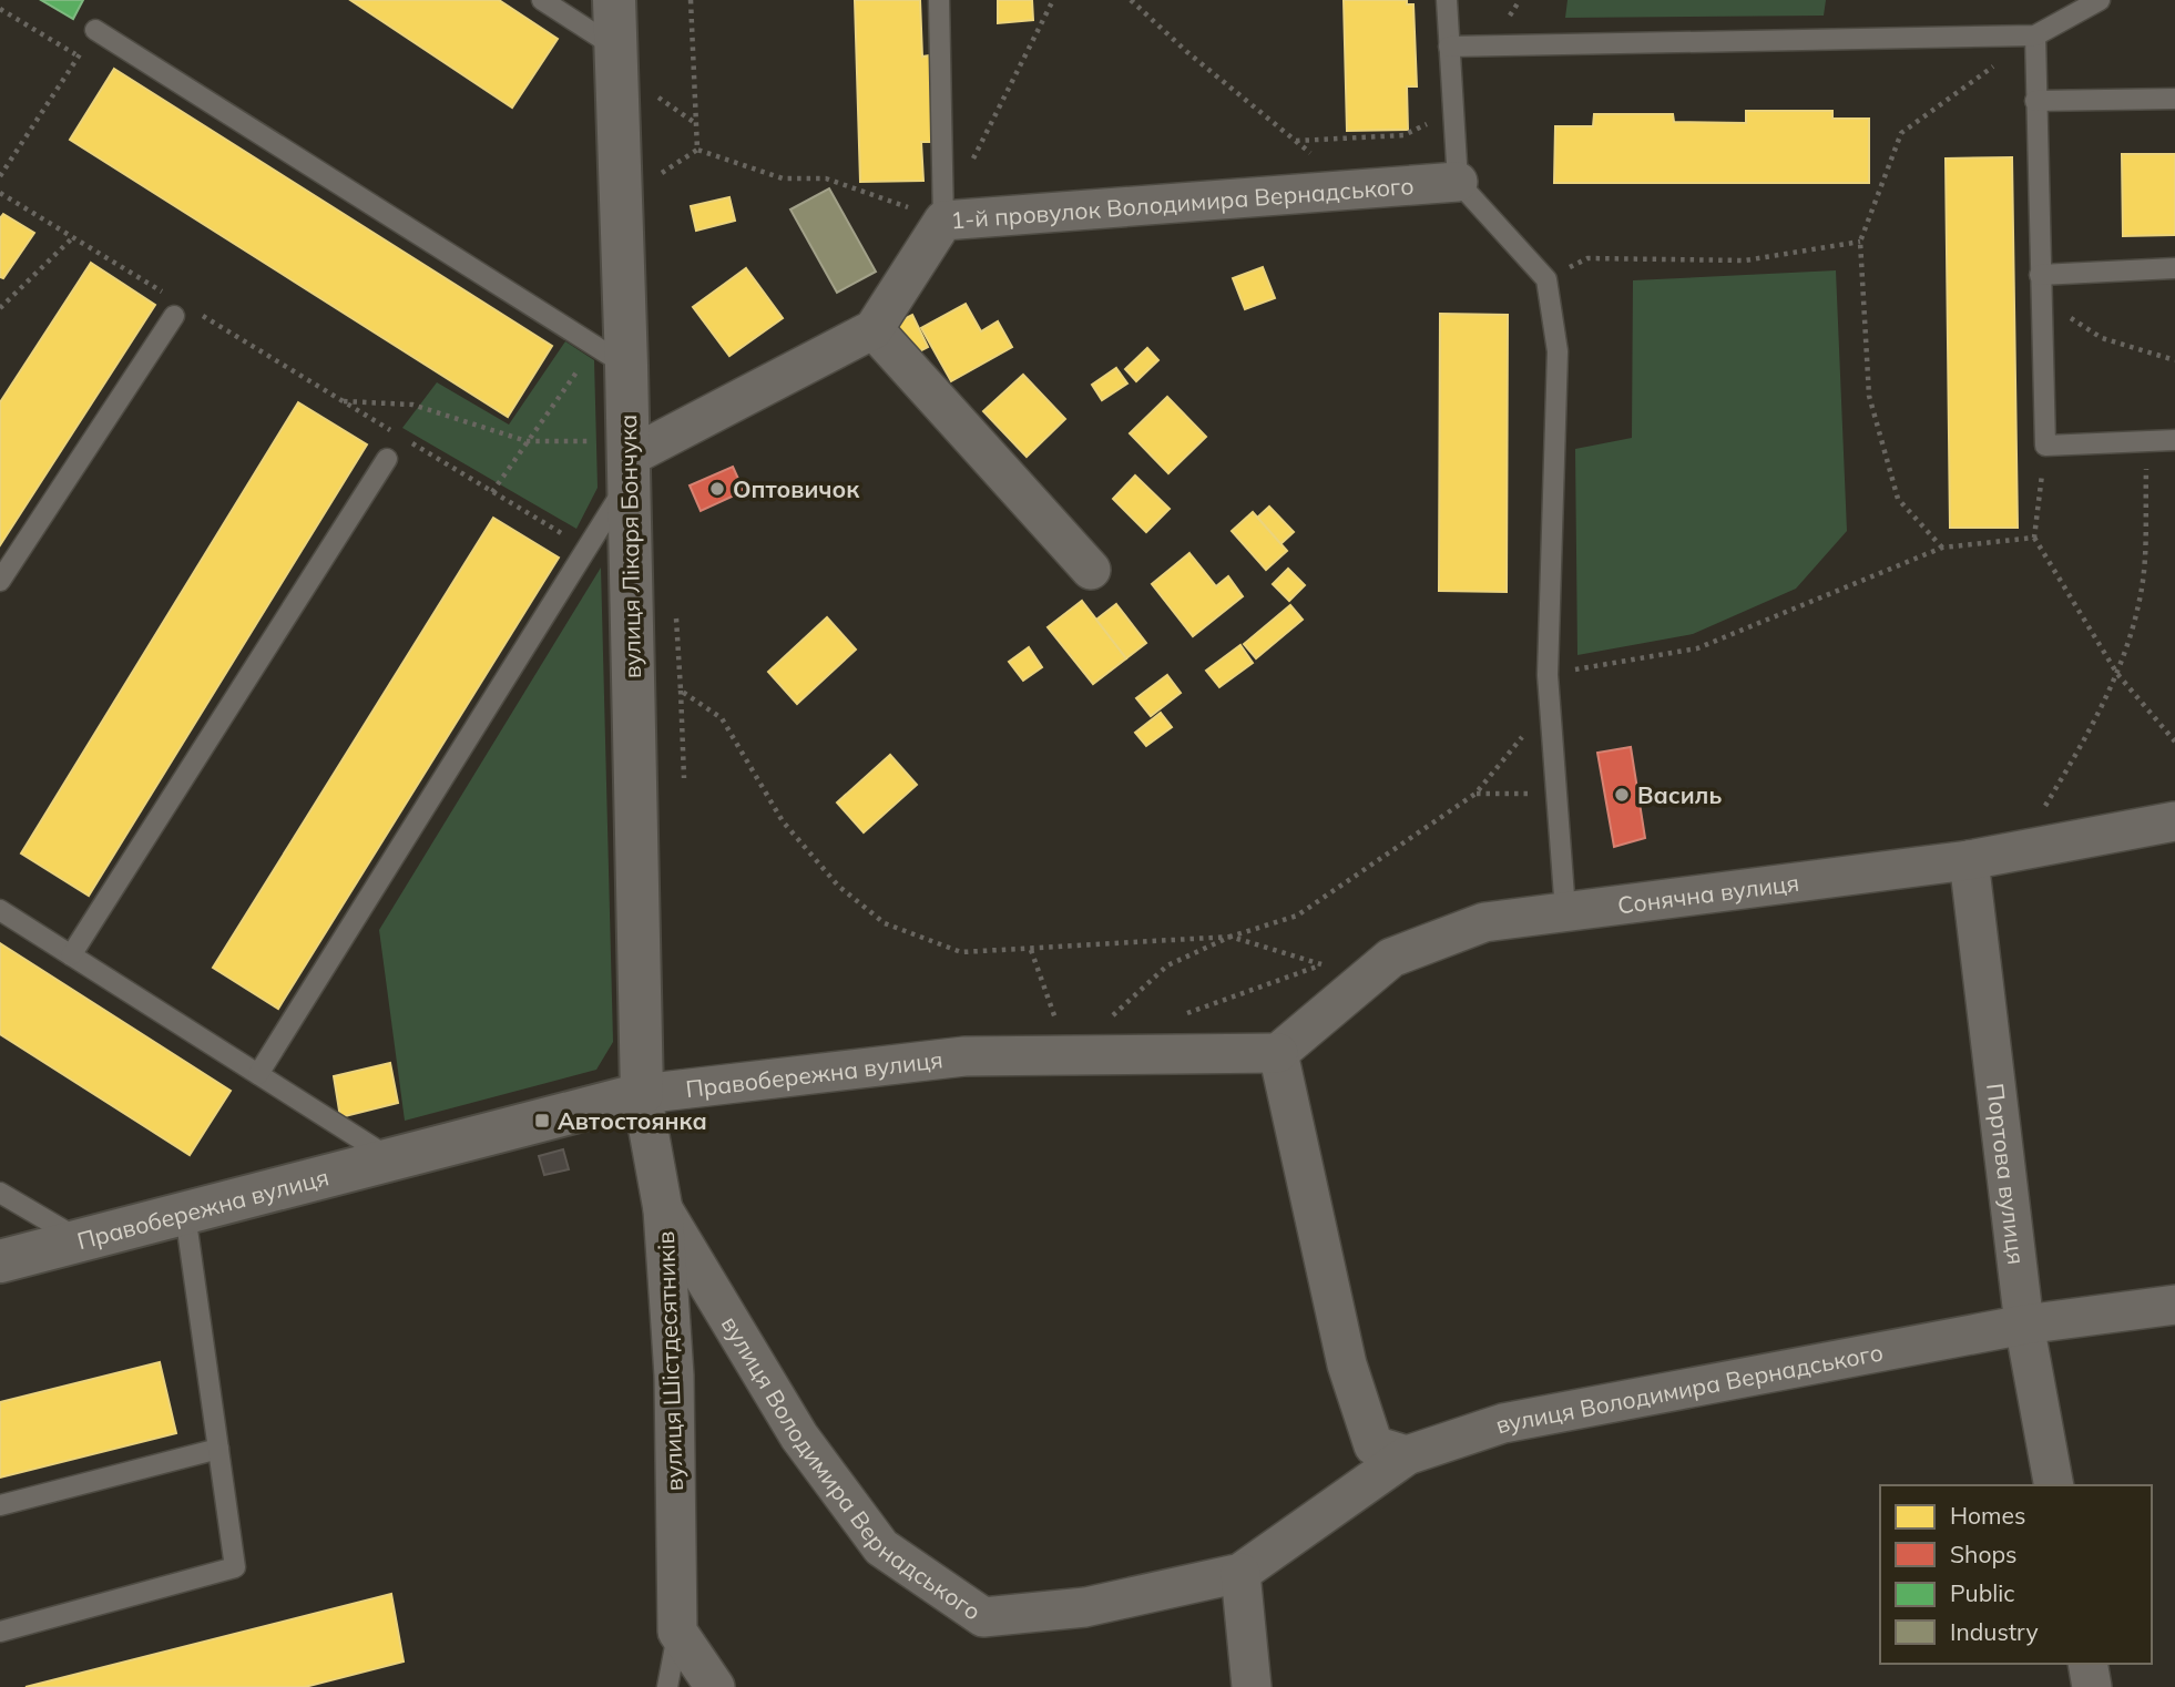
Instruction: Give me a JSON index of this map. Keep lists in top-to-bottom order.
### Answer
{
  "streets": {
    "street": [
      "1-й провулок Володимира Вернадського",
      "вулиця Лікаря Бончука",
      "Сонячна вулиця",
      "Правобережна вулиця",
      "Портова вулиця",
      "вулиця Шістдесятників",
      "вулиця Володимира Вернадського"
    ]
  },
  "crossings": [
    ["вулиця Лікаря Бончука", "Правобережна вулиця"],
    ["вулиця Лікаря Бончука", "вулиця Шістдесятників"],
    ["Сонячна вулиця", "Правобережна вулиця"],
    ["Сонячна вулиця", "Портова вулиця"],
    ["Правобережна вулиця", "вулиця Шістдесятників"],
    ["Портова вулиця", "вулиця Володимира Вернадського"],
    ["вулиця Шістдесятників", "вулиця Володимира Вернадського"]
  ],
  "places": {
    "other": ["Оптовичок", "Василь"],
    "transit": ["Автостоянка"]
  },
  "legend": [
    "Homes",
    "Shops",
    "Public",
    "Industry"
  ]
}
